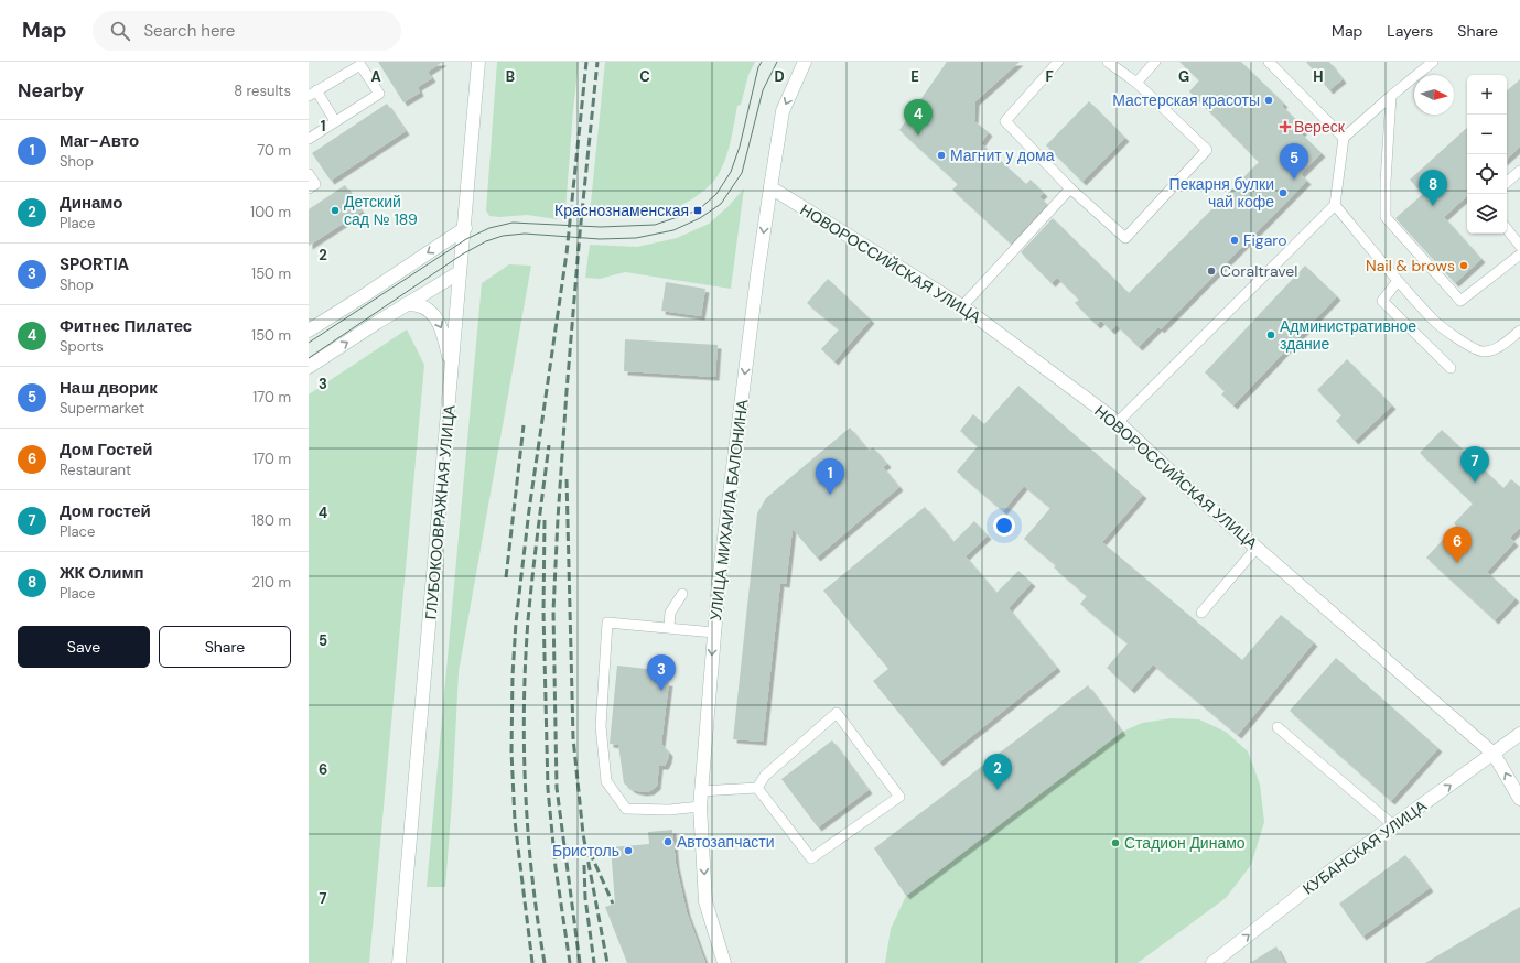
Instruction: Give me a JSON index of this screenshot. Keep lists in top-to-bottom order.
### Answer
{
  "streets": {
    "main road": [
      "НОВОРОССИЙСКАЯ УЛИЦА",
      "УЛИЦА МИХАИЛА БАЛОНИНА",
      "ГЛУБОКООВРАЖНАЯ УЛИЦА",
      "КУБАНСКАЯ УЛИЦА"
    ]
  },
  "crossings": [
    ["НОВОРОССИЙСКАЯ УЛИЦА", "УЛИЦА МИХАИЛА БАЛОНИНА"],
    ["НОВОРОССИЙСКАЯ УЛИЦА", "КУБАНСКАЯ УЛИЦА"]
  ],
  "one_way": ["УЛИЦА МИХАИЛА БАЛОНИНА", "КУБАНСКАЯ УЛИЦА"],
  "places": {
    "other": [
      "Мастерская красоты",
      "Магнит у дома",
      "Пекарня булки чай кофе",
      "Детский сад № 189",
      "Figaro",
      "Nail & brows",
      "Coraltravel",
      "Административное здание",
      "Автозапчасти",
      "Стадион Динамо",
      "Бристоль"
    ],
    "health": ["Вереск"],
    "transit": ["Краснознаменская"]
  },
  "north": "right",
  "page": {
    "header": "Map",
    "search": "Search here",
    "nav": ["Map", "Layers", "Share"],
    "heading": ["Nearby", "8 results"],
    "map_buttons": ["+", "−"],
    "pins": [
      "4",
      "5",
      "8",
      "7",
      "1",
      "6",
      "3",
      "2"
    ],
    "list": [
      {
        "mark": "1",
        "name": "Маг-Авто",
        "note": "Shop",
        "value": "70 m"
      },
      {
        "mark": "2",
        "name": "Динамо",
        "note": "Place",
        "value": "100 m"
      },
      {
        "mark": "3",
        "name": "SPORTIA",
        "note": "Shop",
        "value": "150 m"
      },
      {
        "mark": "4",
        "name": "Фитнес Пилатес",
        "note": "Sports",
        "value": "150 m"
      },
      {
        "mark": "5",
        "name": "Наш дворик",
        "note": "Supermarket",
        "value": "170 m"
      },
      {
        "mark": "6",
        "name": "Дом Гостей",
        "note": "Restaurant",
        "value": "170 m"
      },
      {
        "mark": "7",
        "name": "Дом гостей",
        "note": "Place",
        "value": "180 m"
      },
      {
        "mark": "8",
        "name": "ЖК Олимп",
        "note": "Place",
        "value": "210 m"
      }
    ],
    "buttons": ["Save", "Share"]
  },
  "grid": {
    "columns": [
      "A",
      "B",
      "C",
      "D",
      "E",
      "F",
      "G",
      "H"
    ],
    "rows": [
      "1",
      "2",
      "3",
      "4",
      "5",
      "6",
      "7"
    ]
  }
}
